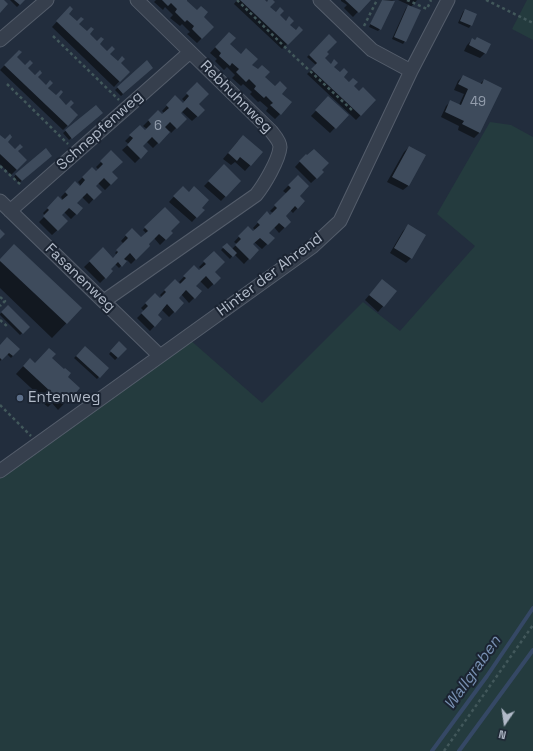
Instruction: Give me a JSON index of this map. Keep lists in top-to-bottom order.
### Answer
{
  "streets": {
    "street": [
      "Rebhuhnweg",
      "Schnepfenweg",
      "Hinter der Ahrend",
      "Fasanenweg"
    ]
  },
  "crossings": [
    ["Rebhuhnweg", "Schnepfenweg"],
    ["Rebhuhnweg", "Fasanenweg"],
    ["Schnepfenweg", "Fasanenweg"],
    ["Hinter der Ahrend", "Fasanenweg"]
  ],
  "water": ["Wallgraben"],
  "places": ["Entenweg"],
  "house_numbers": ["49", "6"],
  "north": "bottom"
}
